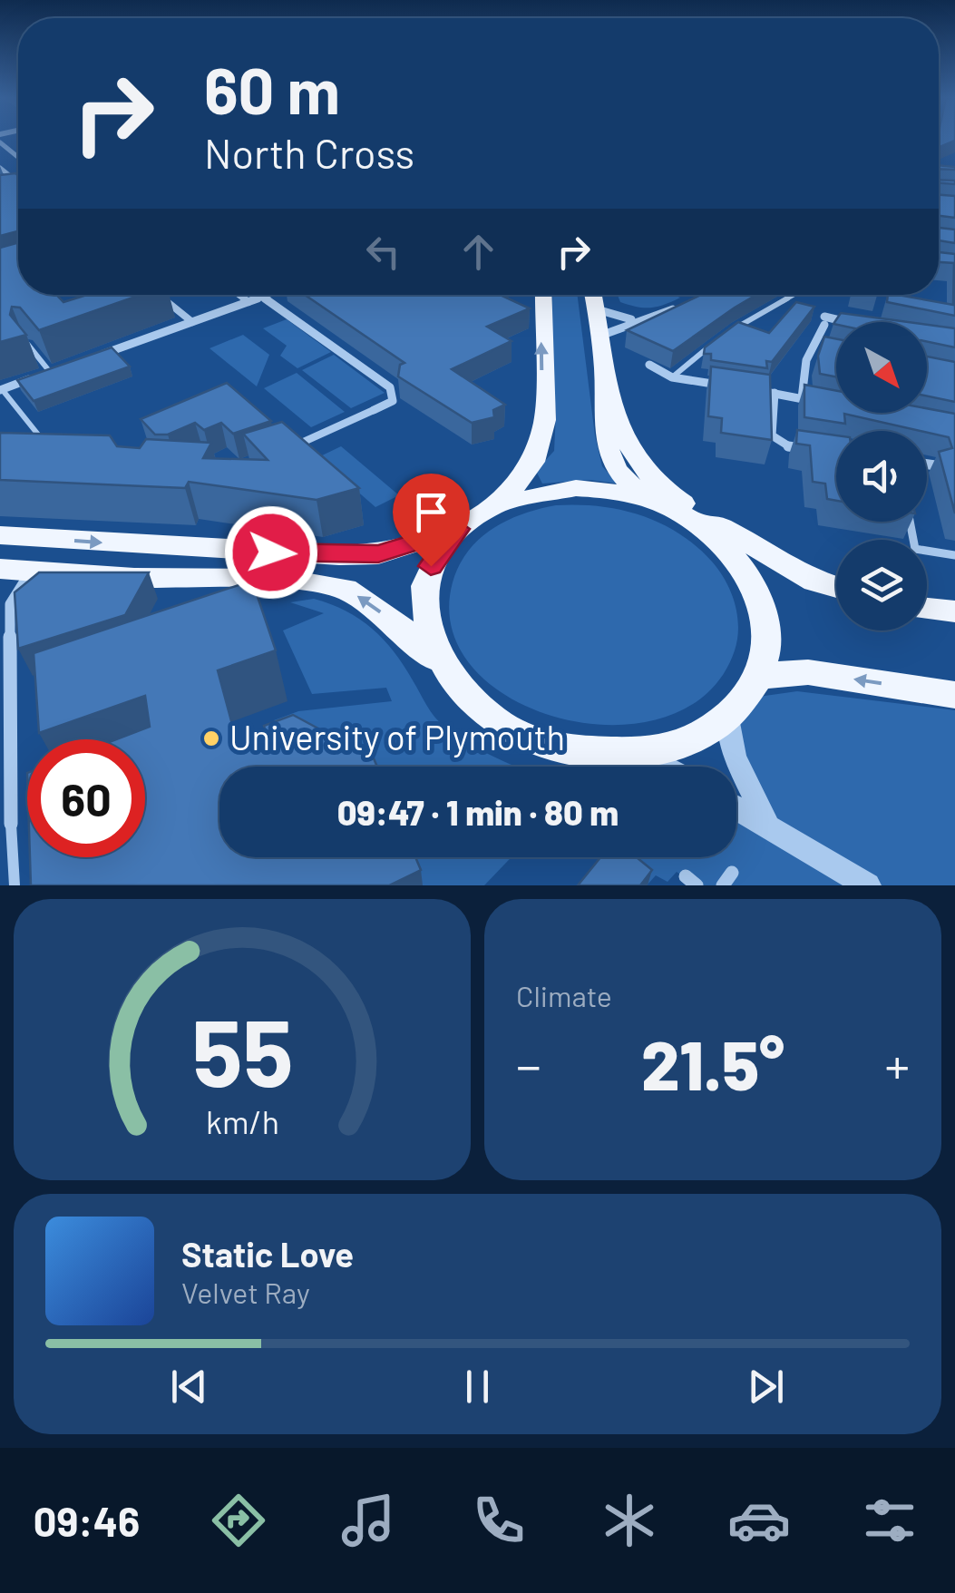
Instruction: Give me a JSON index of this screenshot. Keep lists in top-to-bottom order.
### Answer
{
  "places": ["University of Plymouth"],
  "north": "bottom right",
  "page": {
    "turn": ["60 m", "North Cross"],
    "limit": "60",
    "trip": "09:47 · 1 min · 80 m",
    "tile": "Climate",
    "heat": ["−", "21.5°", "+"],
    "song": ["Static Love", "Velvet Ray"],
    "tabs": "09:46",
    "gauge": ["55", "km/h"]
  }
}
